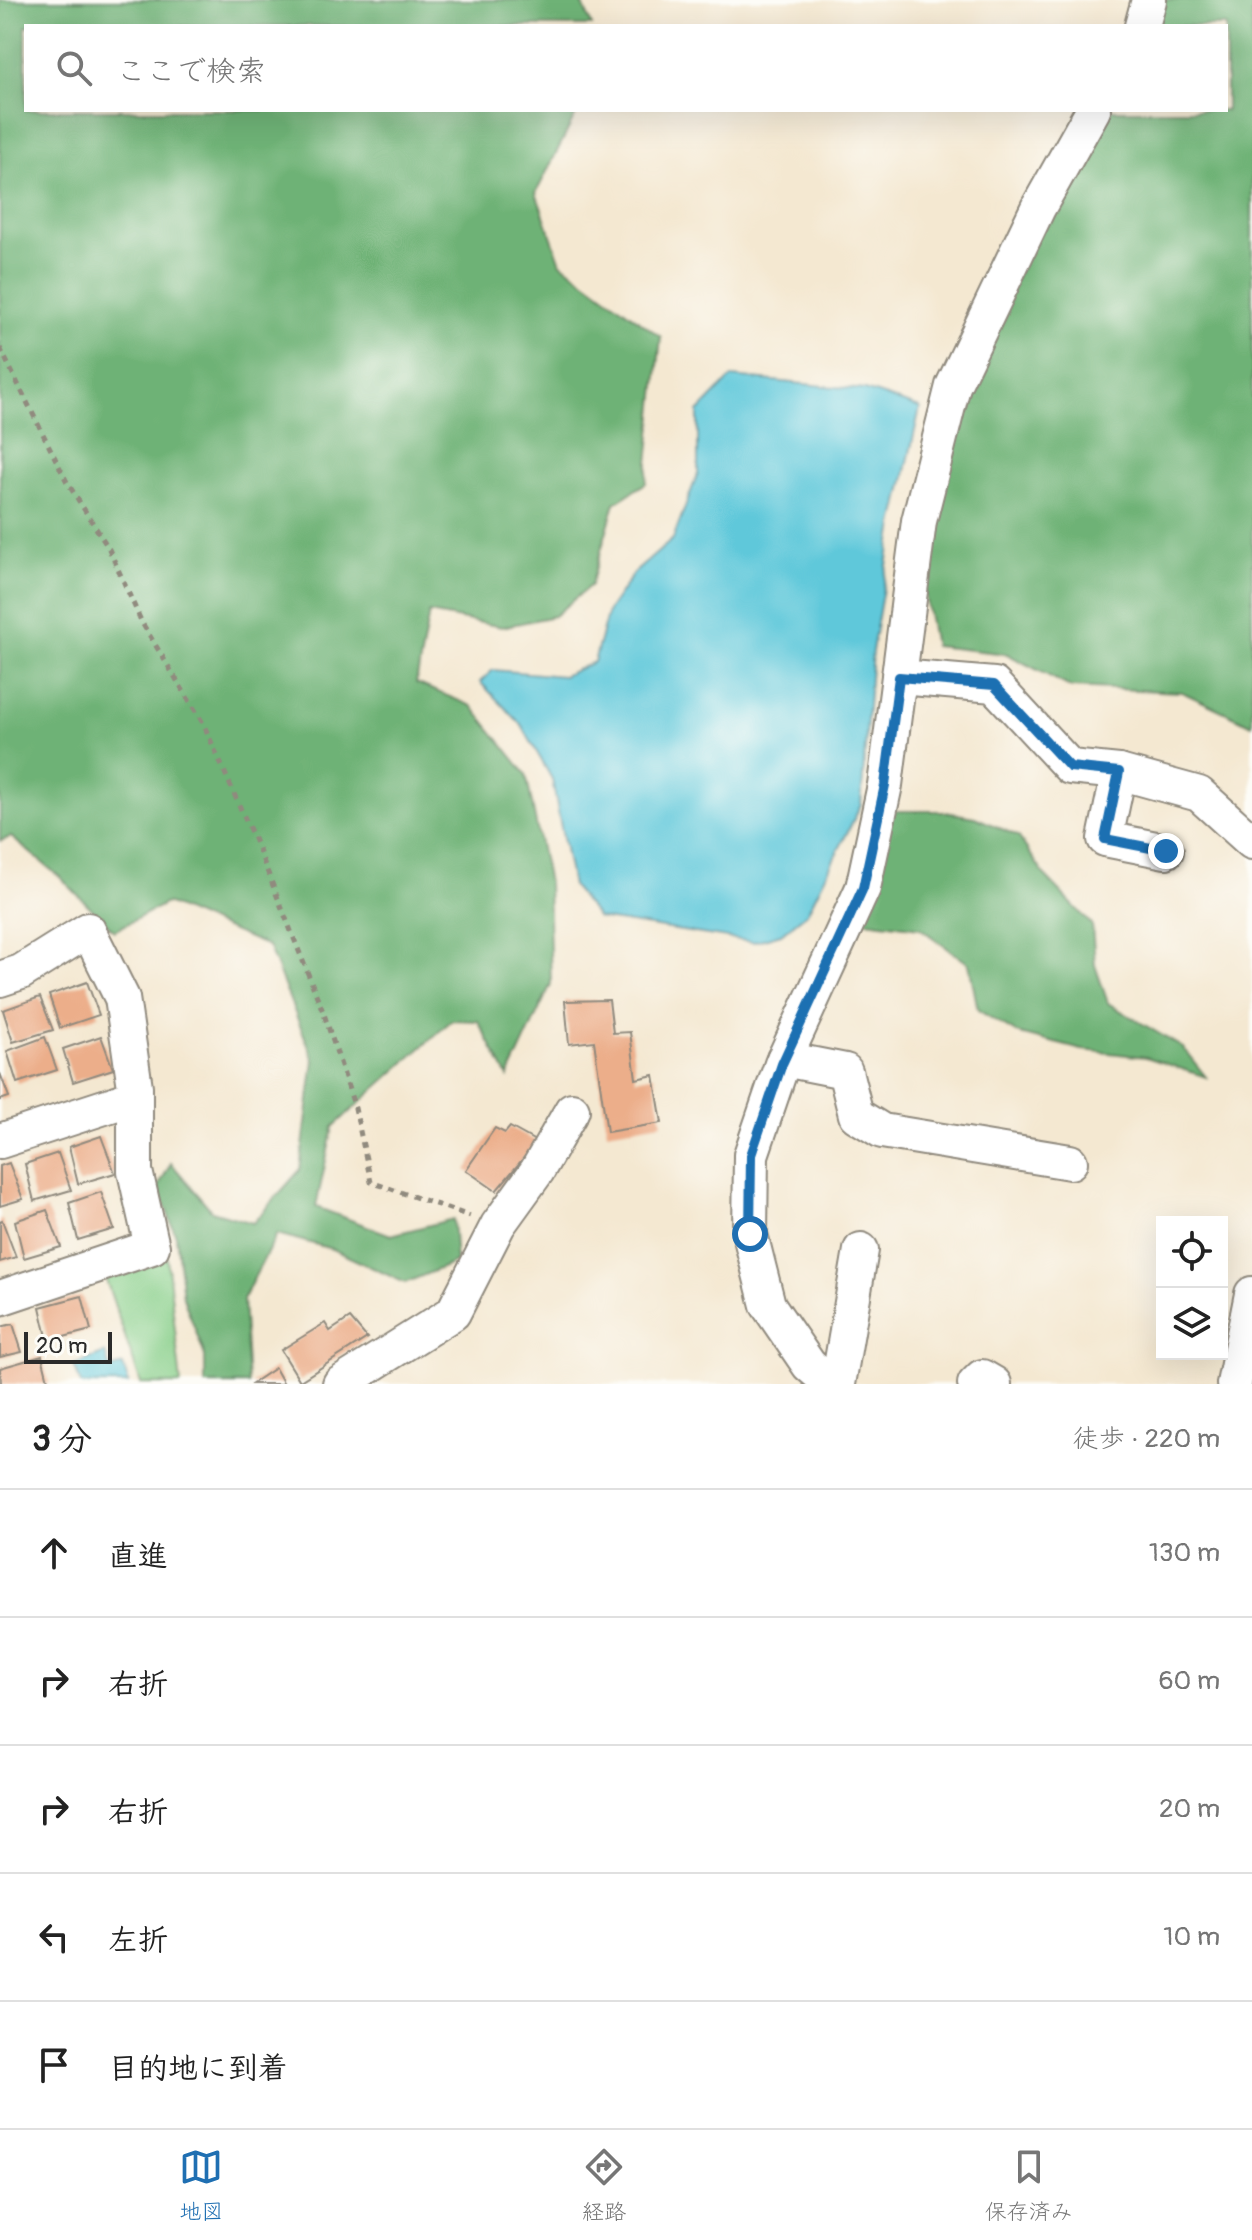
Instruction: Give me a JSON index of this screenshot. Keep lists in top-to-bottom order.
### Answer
{
  "scale_bar": "20 m",
  "page": {
    "search": "ここで検索",
    "scale": "20 m",
    "heading": ["3 分", "徒歩 · 220 m"],
    "list": [
      ["直進", "130 m"],
      ["右折", "60 m"],
      ["右折", "20 m"],
      ["左折", "10 m"],
      "目的地に到着"
    ],
    "nav": ["地図", "経路", "保存済み"]
  }
}
